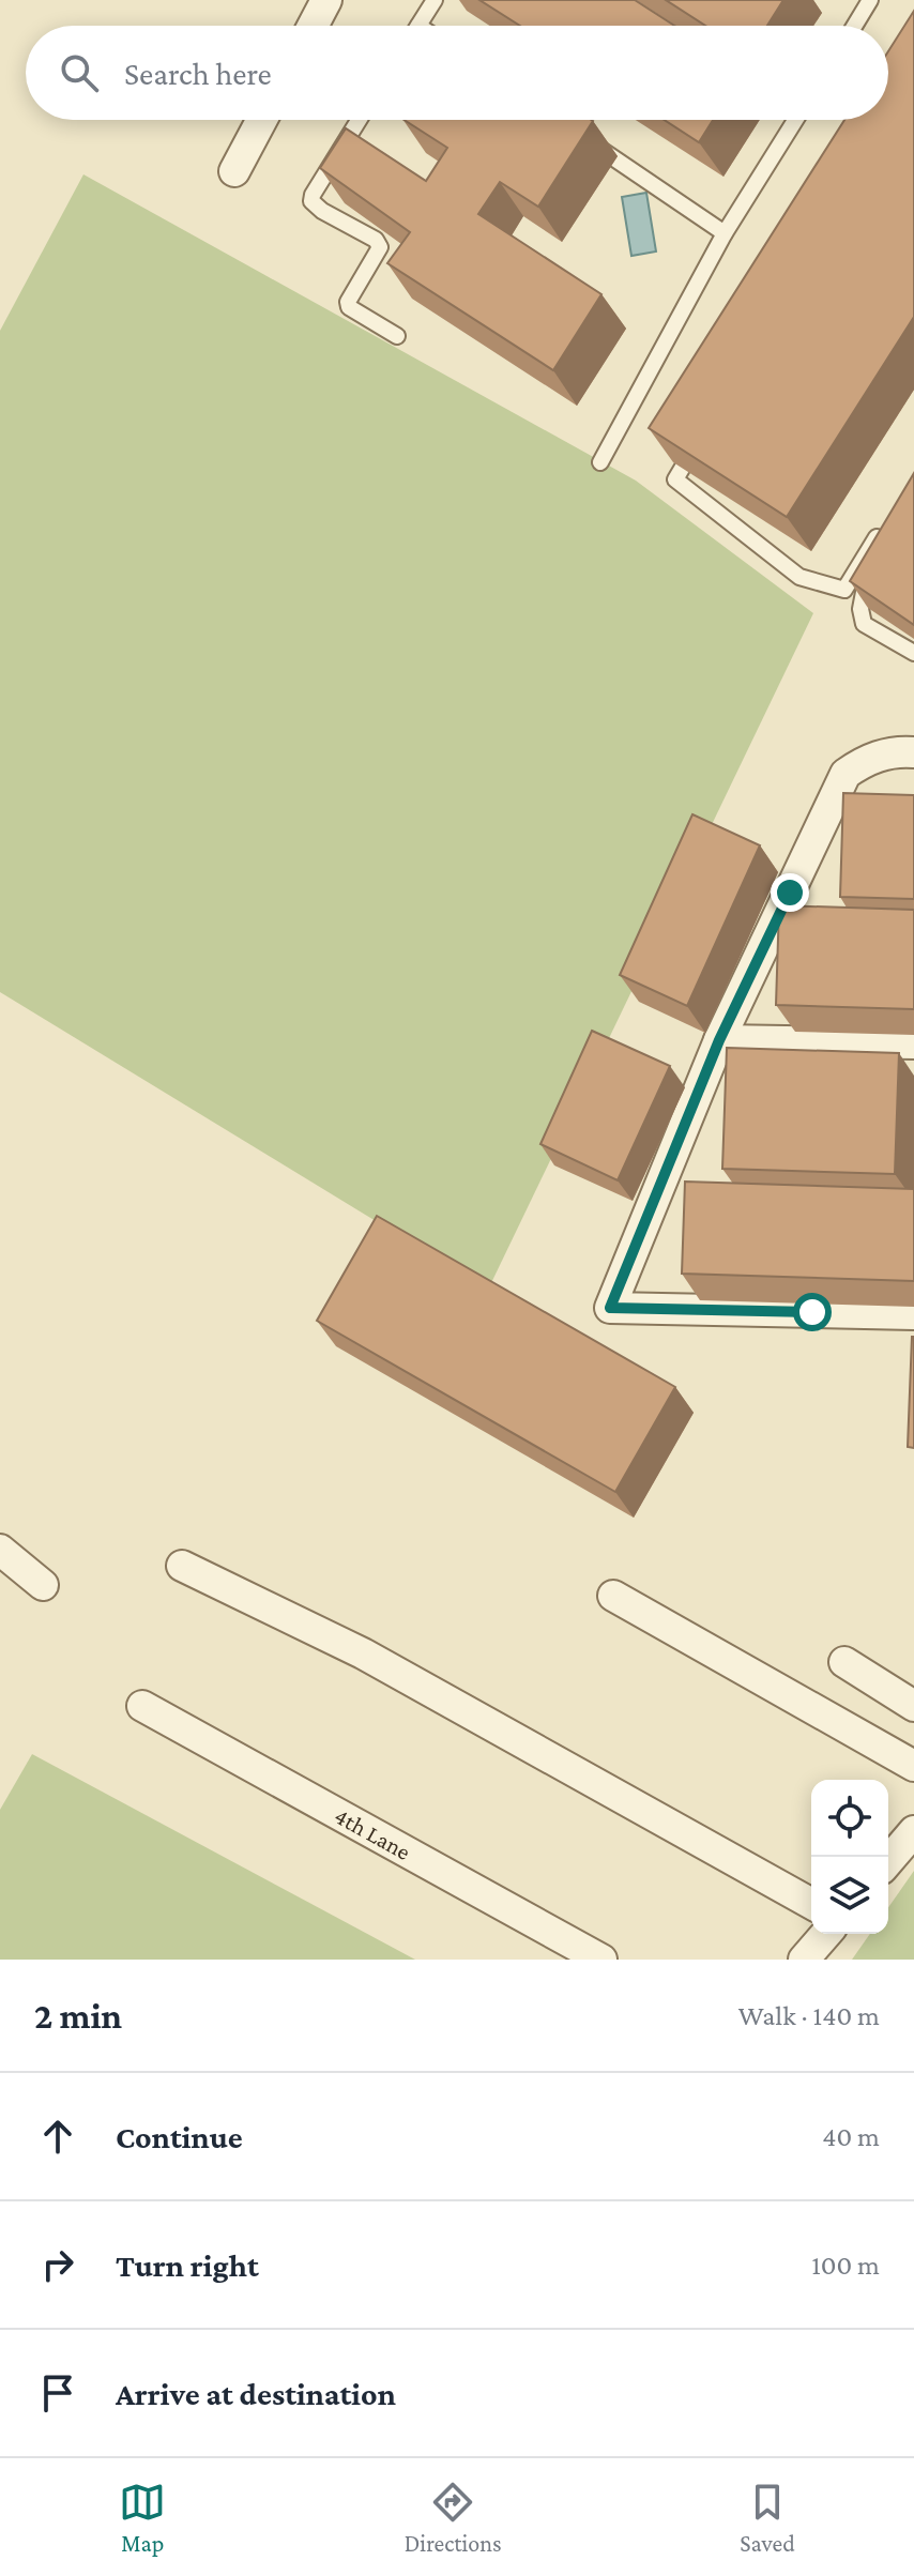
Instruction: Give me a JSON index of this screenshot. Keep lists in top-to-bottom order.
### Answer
{
  "streets": {
    "street": ["4th Lane"]
  },
  "page": {
    "search": "Search here",
    "heading": ["2 min", "Walk · 140 m"],
    "list": [
      ["Continue", "40 m"],
      ["Turn right", "100 m"],
      "Arrive at destination"
    ],
    "nav": ["Map", "Directions", "Saved"]
  }
}
